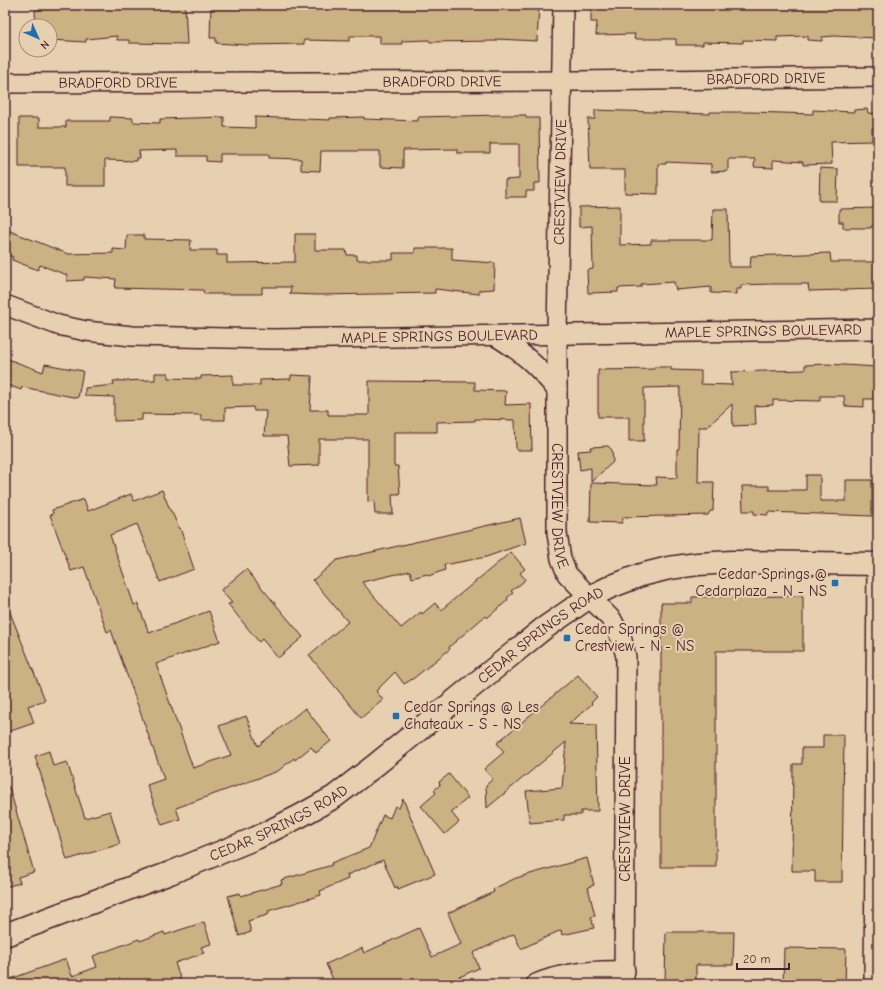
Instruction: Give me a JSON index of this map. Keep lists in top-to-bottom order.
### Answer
{
  "streets": {
    "main road": ["CEDAR SPRINGS ROAD"],
    "street": ["BRADFORD DRIVE", "CRESTVIEW DRIVE", "MAPLE SPRINGS BOULEVARD"]
  },
  "crossings": [
    ["BRADFORD DRIVE", "CRESTVIEW DRIVE"],
    ["CRESTVIEW DRIVE", "MAPLE SPRINGS BOULEVARD"],
    ["CRESTVIEW DRIVE", "CEDAR SPRINGS ROAD"]
  ],
  "places": {
    "transit": ["Cedar Springs @ Cedarplaza - N - NS", "Cedar Springs @ Crestview - N - NS", "Cedar Springs @ Les Chateaux - S - NS"]
  },
  "scale_bar": "20 m",
  "north": "bottom right"
}
